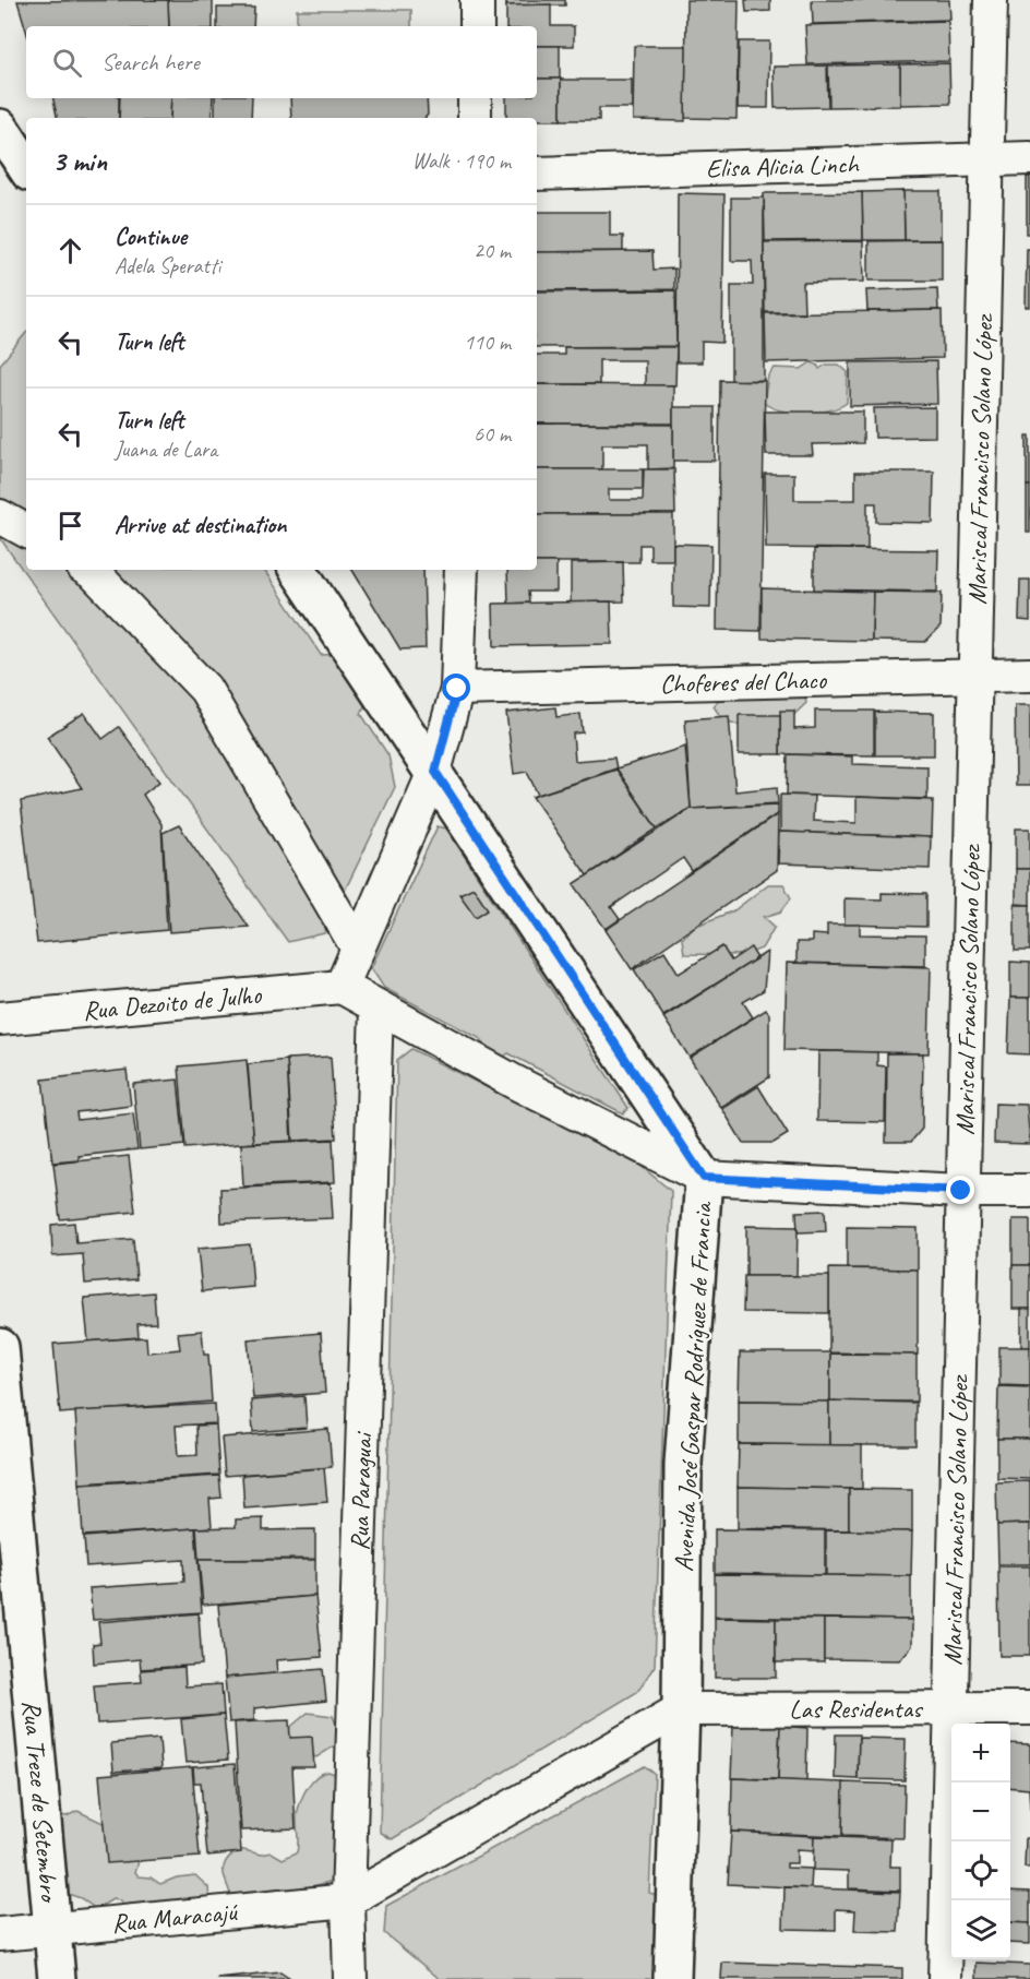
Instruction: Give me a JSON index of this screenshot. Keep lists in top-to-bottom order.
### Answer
{
  "streets": {
    "main road": ["Avenida José Gaspar Rodríguez de Francia", "Rua Treze de Setembro"],
    "street": [
      "Elisa Alicia Linch",
      "Mariscal Francisco Solano López",
      "Choferes del Chaco",
      "Rua Dezoito de Julho",
      "Rua Paraguai",
      "Las Residentas",
      "Rua Maracajú"
    ]
  },
  "crossings": [
    ["Elisa Alicia Linch", "Mariscal Francisco Solano López"],
    ["Mariscal Francisco Solano López", "Choferes del Chaco"],
    ["Mariscal Francisco Solano López", "Las Residentas"],
    ["Avenida José Gaspar Rodríguez de Francia", "Las Residentas"],
    ["Rua Paraguai", "Rua Maracajú"],
    ["Rua Treze de Setembro", "Rua Maracajú"]
  ],
  "page": {
    "search": "Search here",
    "heading": ["3 min", "Walk · 190 m"],
    "list": [
      ["Continue", "Adela Speratti", "20 m"],
      ["Turn left", "110 m"],
      ["Turn left", "Juana de Lara", "60 m"],
      "Arrive at destination"
    ],
    "map_buttons": ["+", "−"]
  }
}
